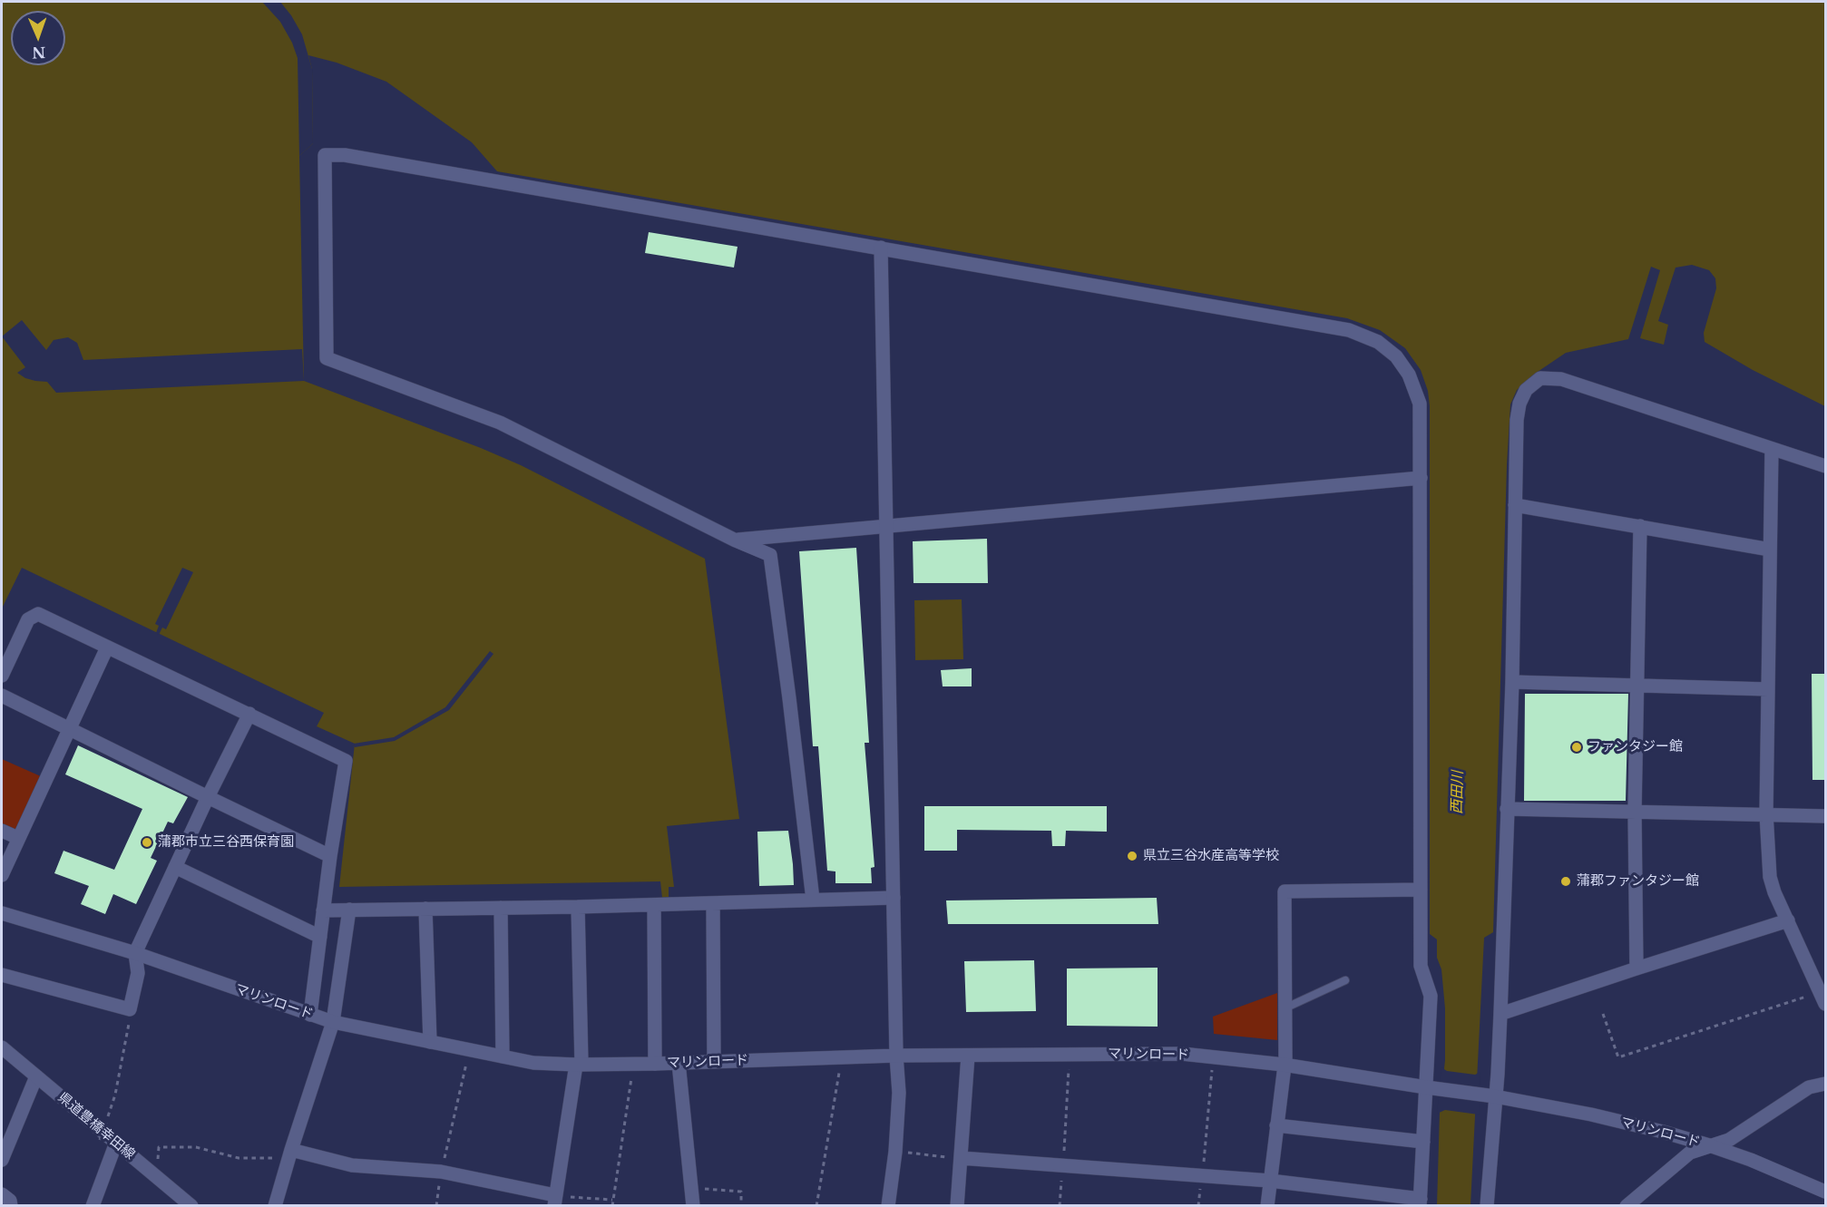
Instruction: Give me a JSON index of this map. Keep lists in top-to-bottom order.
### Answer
{
  "streets": {
    "street": ["マリンロード", "県道豊橋幸田線"]
  },
  "water": ["西田川"],
  "places": [
    "ファンタジー館",
    "蒲郡市立三谷西保育園",
    "県立三谷水産高等学校",
    "蒲郡ファンタジー館"
  ],
  "north": "bottom"
}
